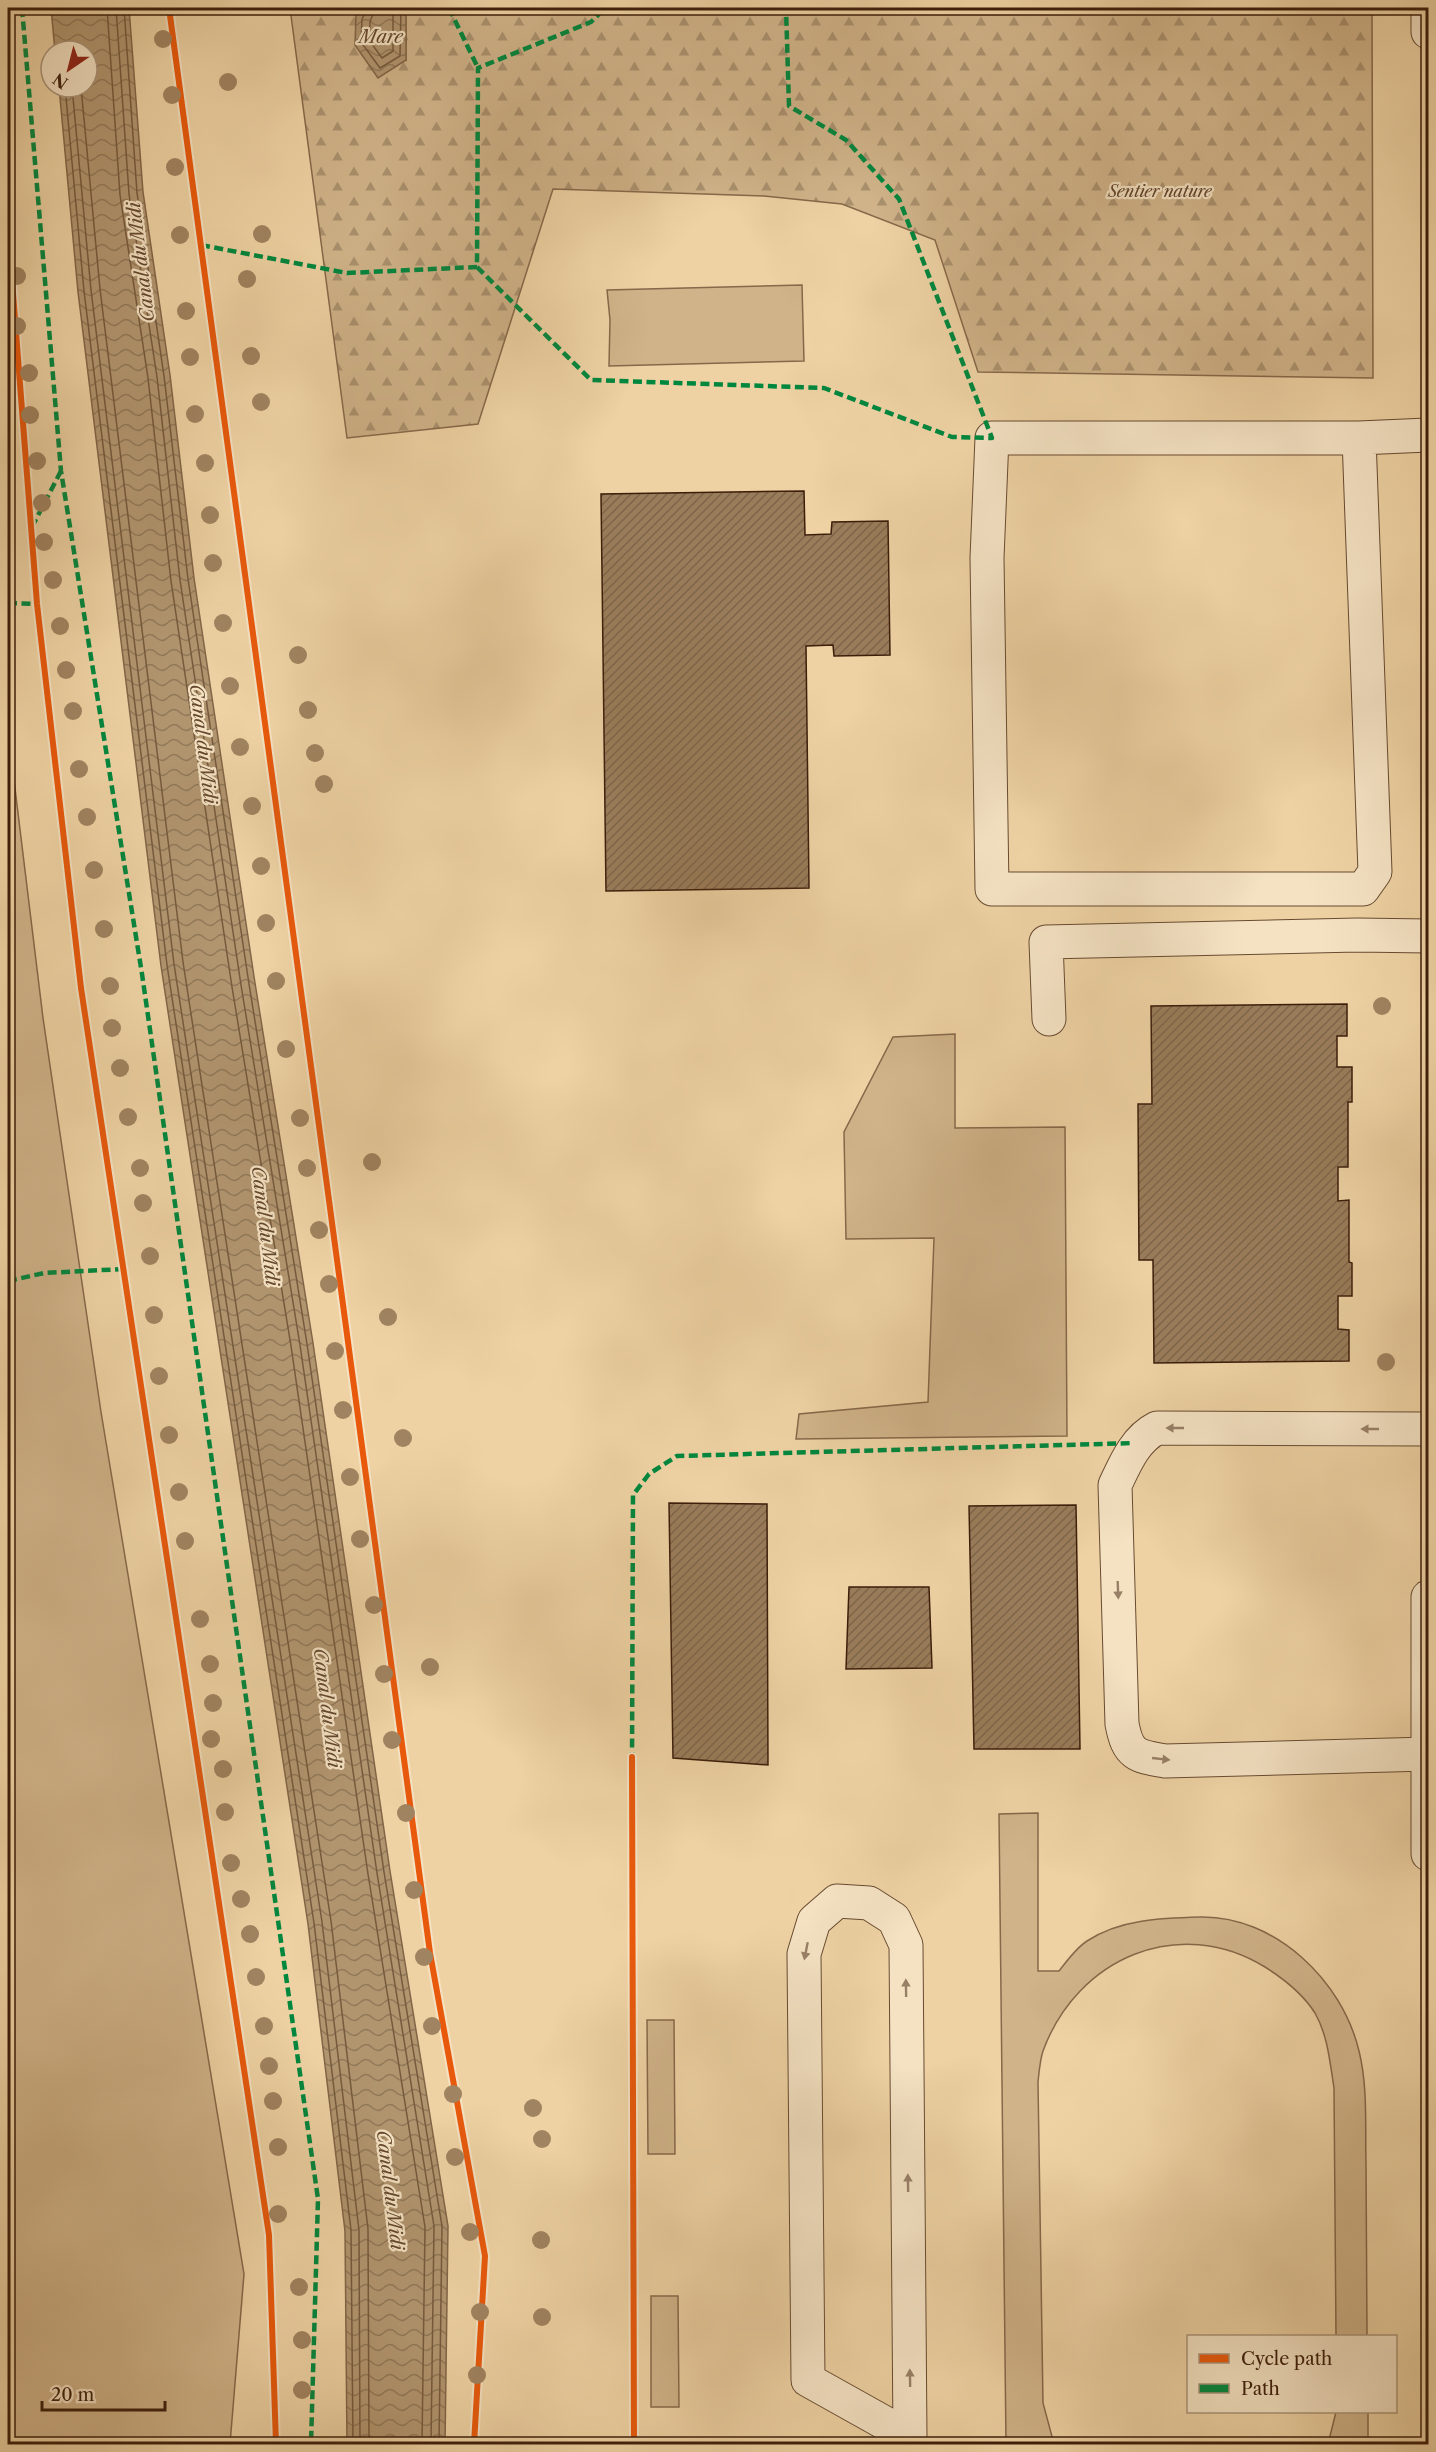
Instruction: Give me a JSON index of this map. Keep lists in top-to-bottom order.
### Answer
{
  "water": ["Mare", "Canal du Midi"],
  "parks": ["Sentier nature"],
  "legend": ["Cycle path", "Path"],
  "scale_bar": "20 m",
  "north": "bottom left"
}
